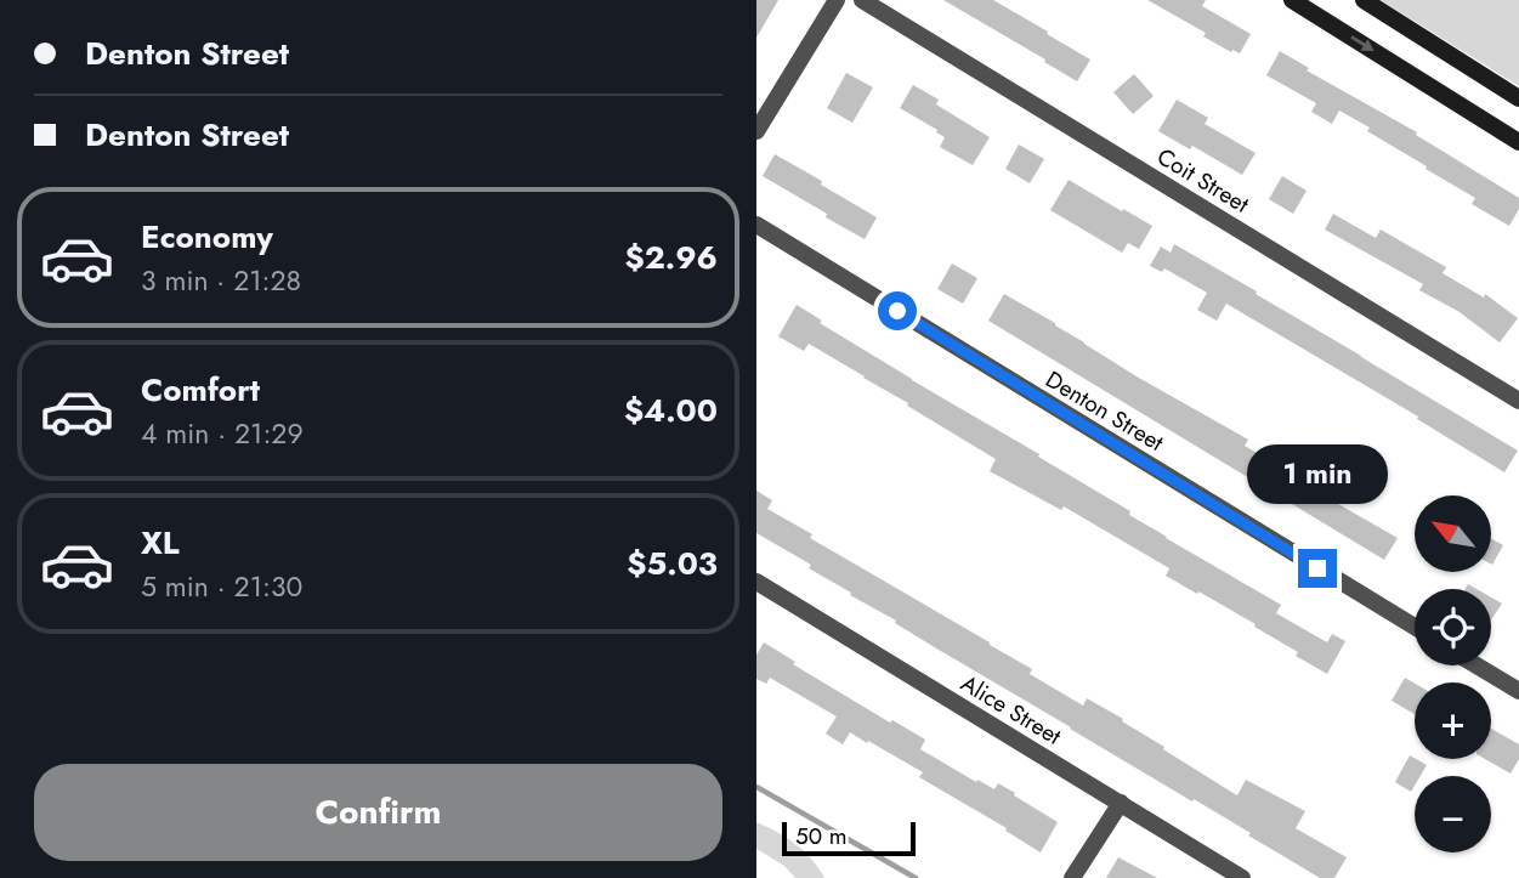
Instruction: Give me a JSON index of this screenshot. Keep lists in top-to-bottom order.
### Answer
{
  "streets": {
    "street": ["Coit Street", "Denton Street", "Alice Street"]
  },
  "scale_bar": "50 m",
  "north": "top left",
  "page": {
    "banner": ["Denton Street", "Denton Street"],
    "list": [
      {
        "name": "Economy",
        "note": "3 min · 21:28",
        "value": "$2.96"
      },
      {
        "name": "Comfort",
        "note": "4 min · 21:29",
        "value": "$4.00"
      },
      {
        "name": "XL",
        "note": "5 min · 21:30",
        "value": "$5.03"
      }
    ],
    "bubble": "1 min",
    "map_buttons": ["+", "−"],
    "buttons": "Confirm",
    "scale": "50 m"
  }
}
